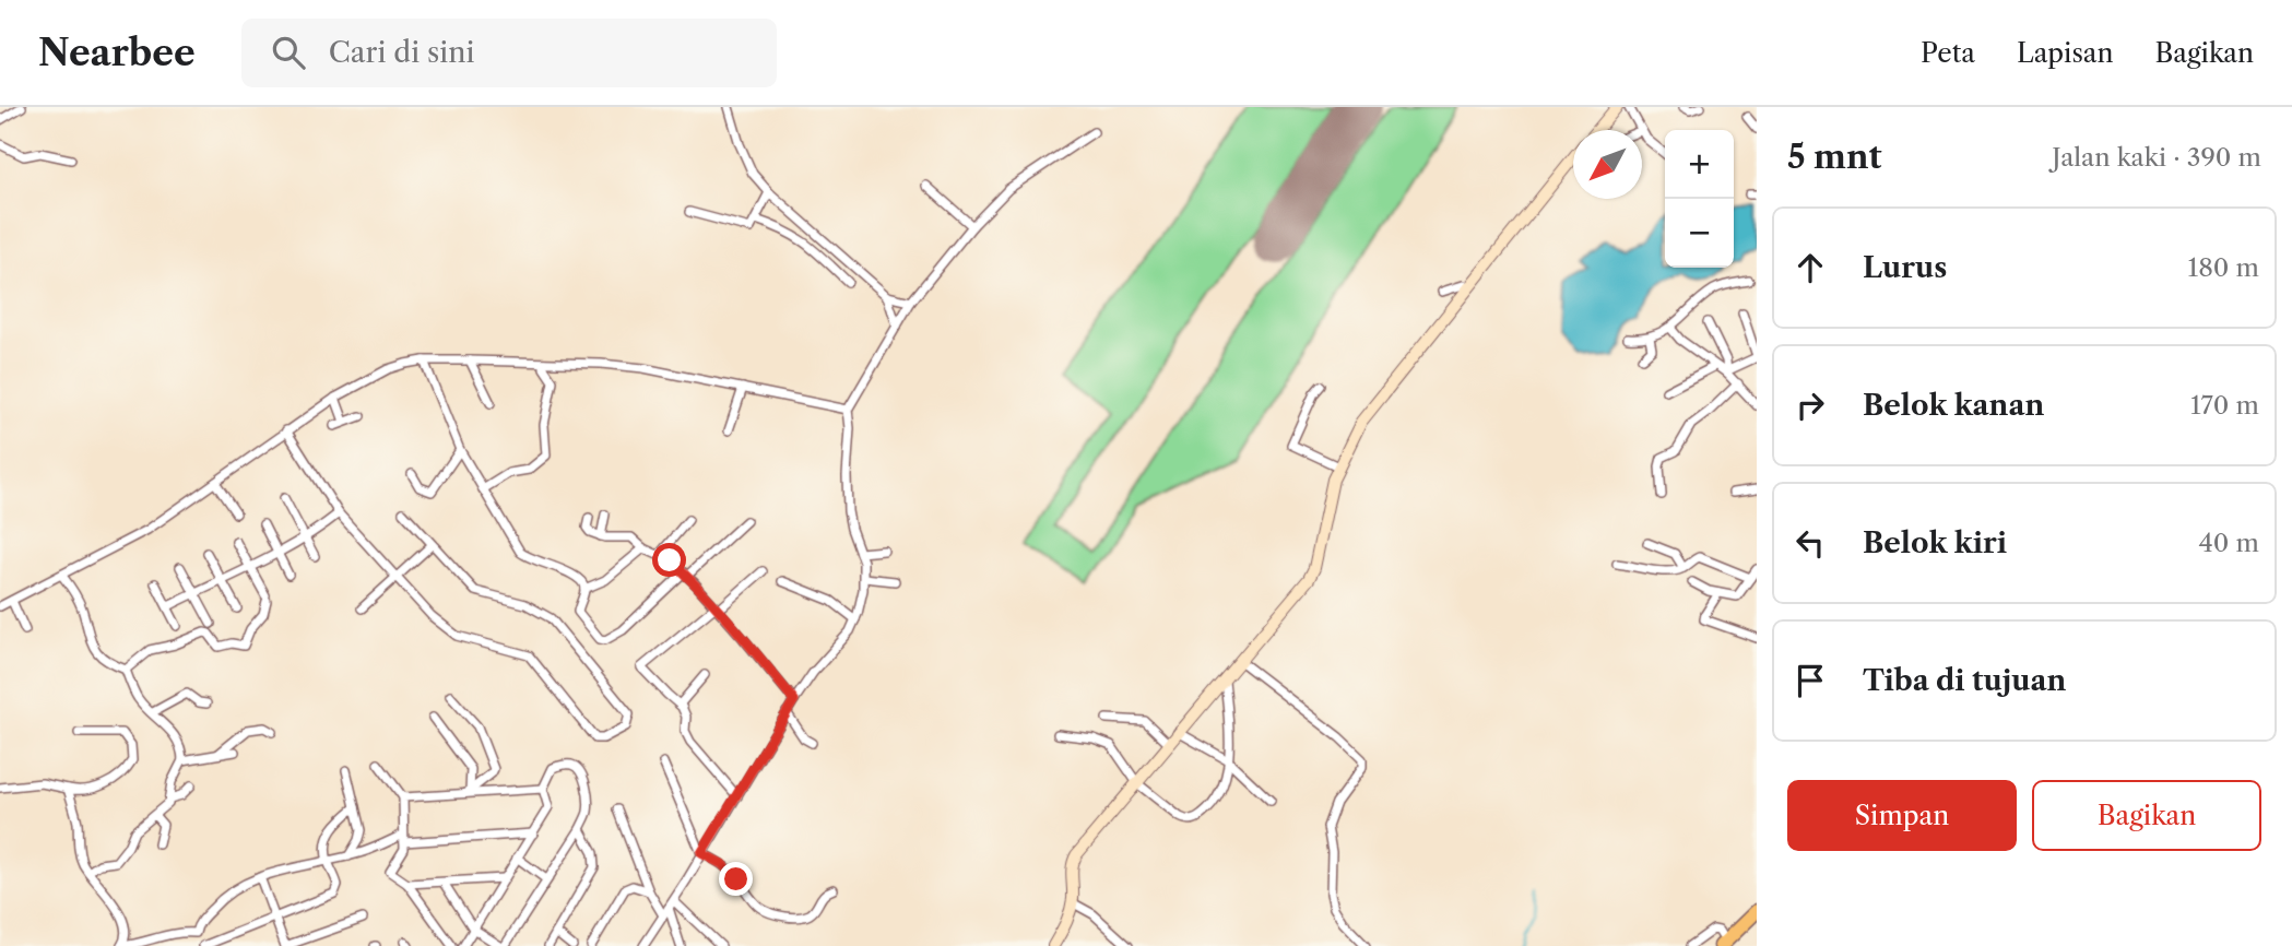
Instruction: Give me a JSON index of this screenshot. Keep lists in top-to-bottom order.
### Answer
{
  "north": "bottom left",
  "page": {
    "header": "Nearbee",
    "search": "Cari di sini",
    "nav": ["Peta", "Lapisan", "Bagikan"],
    "heading": ["5 mnt", "Jalan kaki · 390 m"],
    "map_buttons": ["+", "−"],
    "list": [
      ["Lurus", "180 m"],
      ["Belok kanan", "170 m"],
      ["Belok kiri", "40 m"],
      "Tiba di tujuan"
    ],
    "buttons": ["Simpan", "Bagikan"]
  }
}
